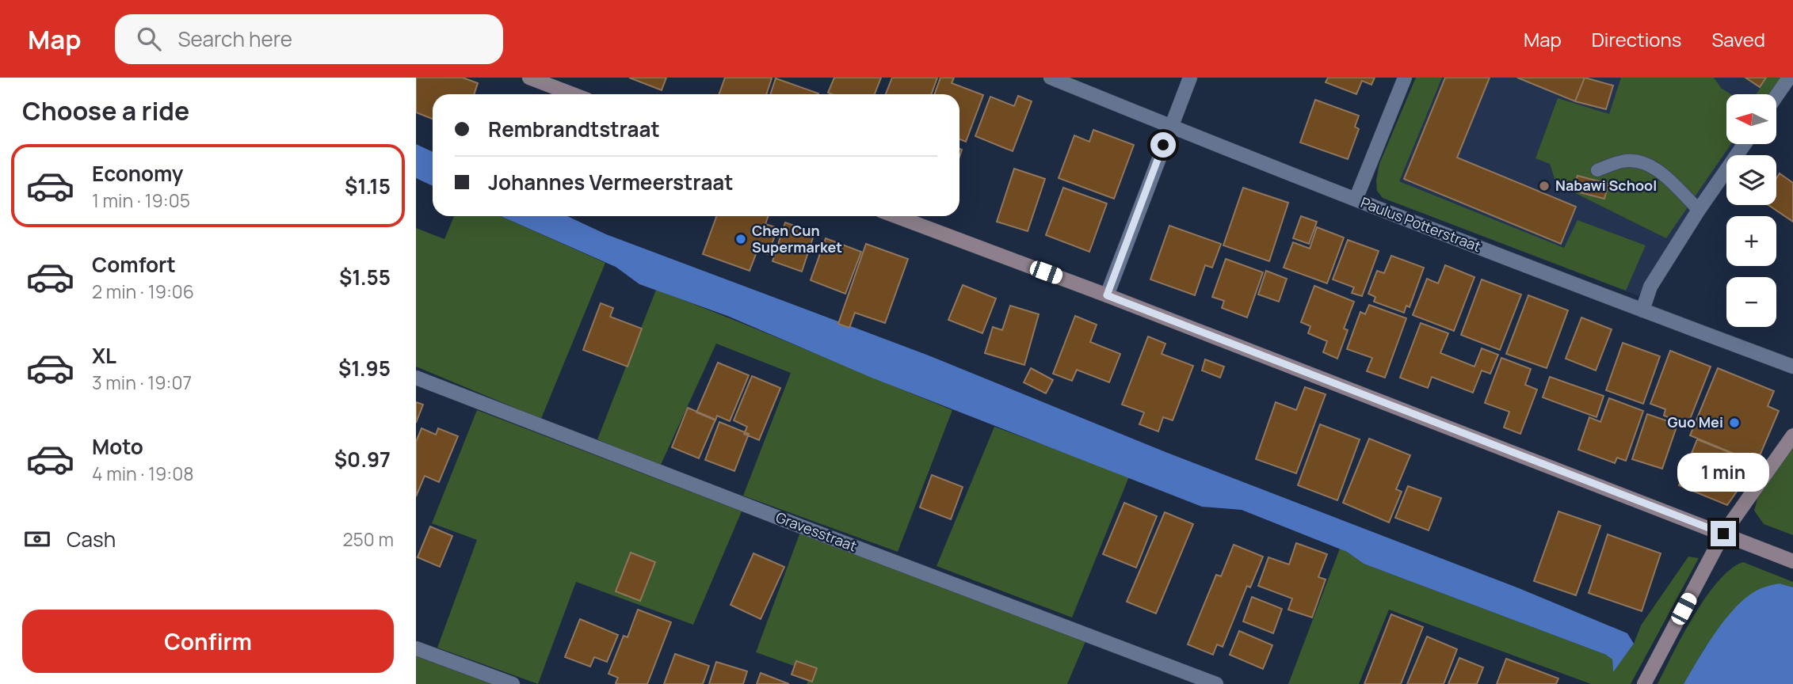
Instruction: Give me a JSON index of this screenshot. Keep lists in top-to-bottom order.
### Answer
{
  "streets": {
    "street": ["Paulus Potterstraat", "Gravesstraat"]
  },
  "places": ["Nabawi School", "Chen Cun Supermarket", "Guo Mei"],
  "north": "left",
  "page": {
    "header": "Map",
    "search": "Search here",
    "nav": ["Map", "Directions", "Saved"],
    "heading": "Choose a ride",
    "map_buttons": ["+", "−"],
    "banner": ["Rembrandtstraat", "Johannes Vermeerstraat"],
    "list": [
      {
        "name": "Economy",
        "note": "1 min · 19:05",
        "value": "$1.15"
      },
      {
        "name": "Comfort",
        "note": "2 min · 19:06",
        "value": "$1.55"
      },
      {
        "name": "XL",
        "note": "3 min · 19:07",
        "value": "$1.95"
      },
      {
        "name": "Moto",
        "note": "4 min · 19:08",
        "value": "$0.97"
      }
    ],
    "bubble": "1 min",
    "pay": ["Cash", "250 m"],
    "buttons": "Confirm"
  }
}
